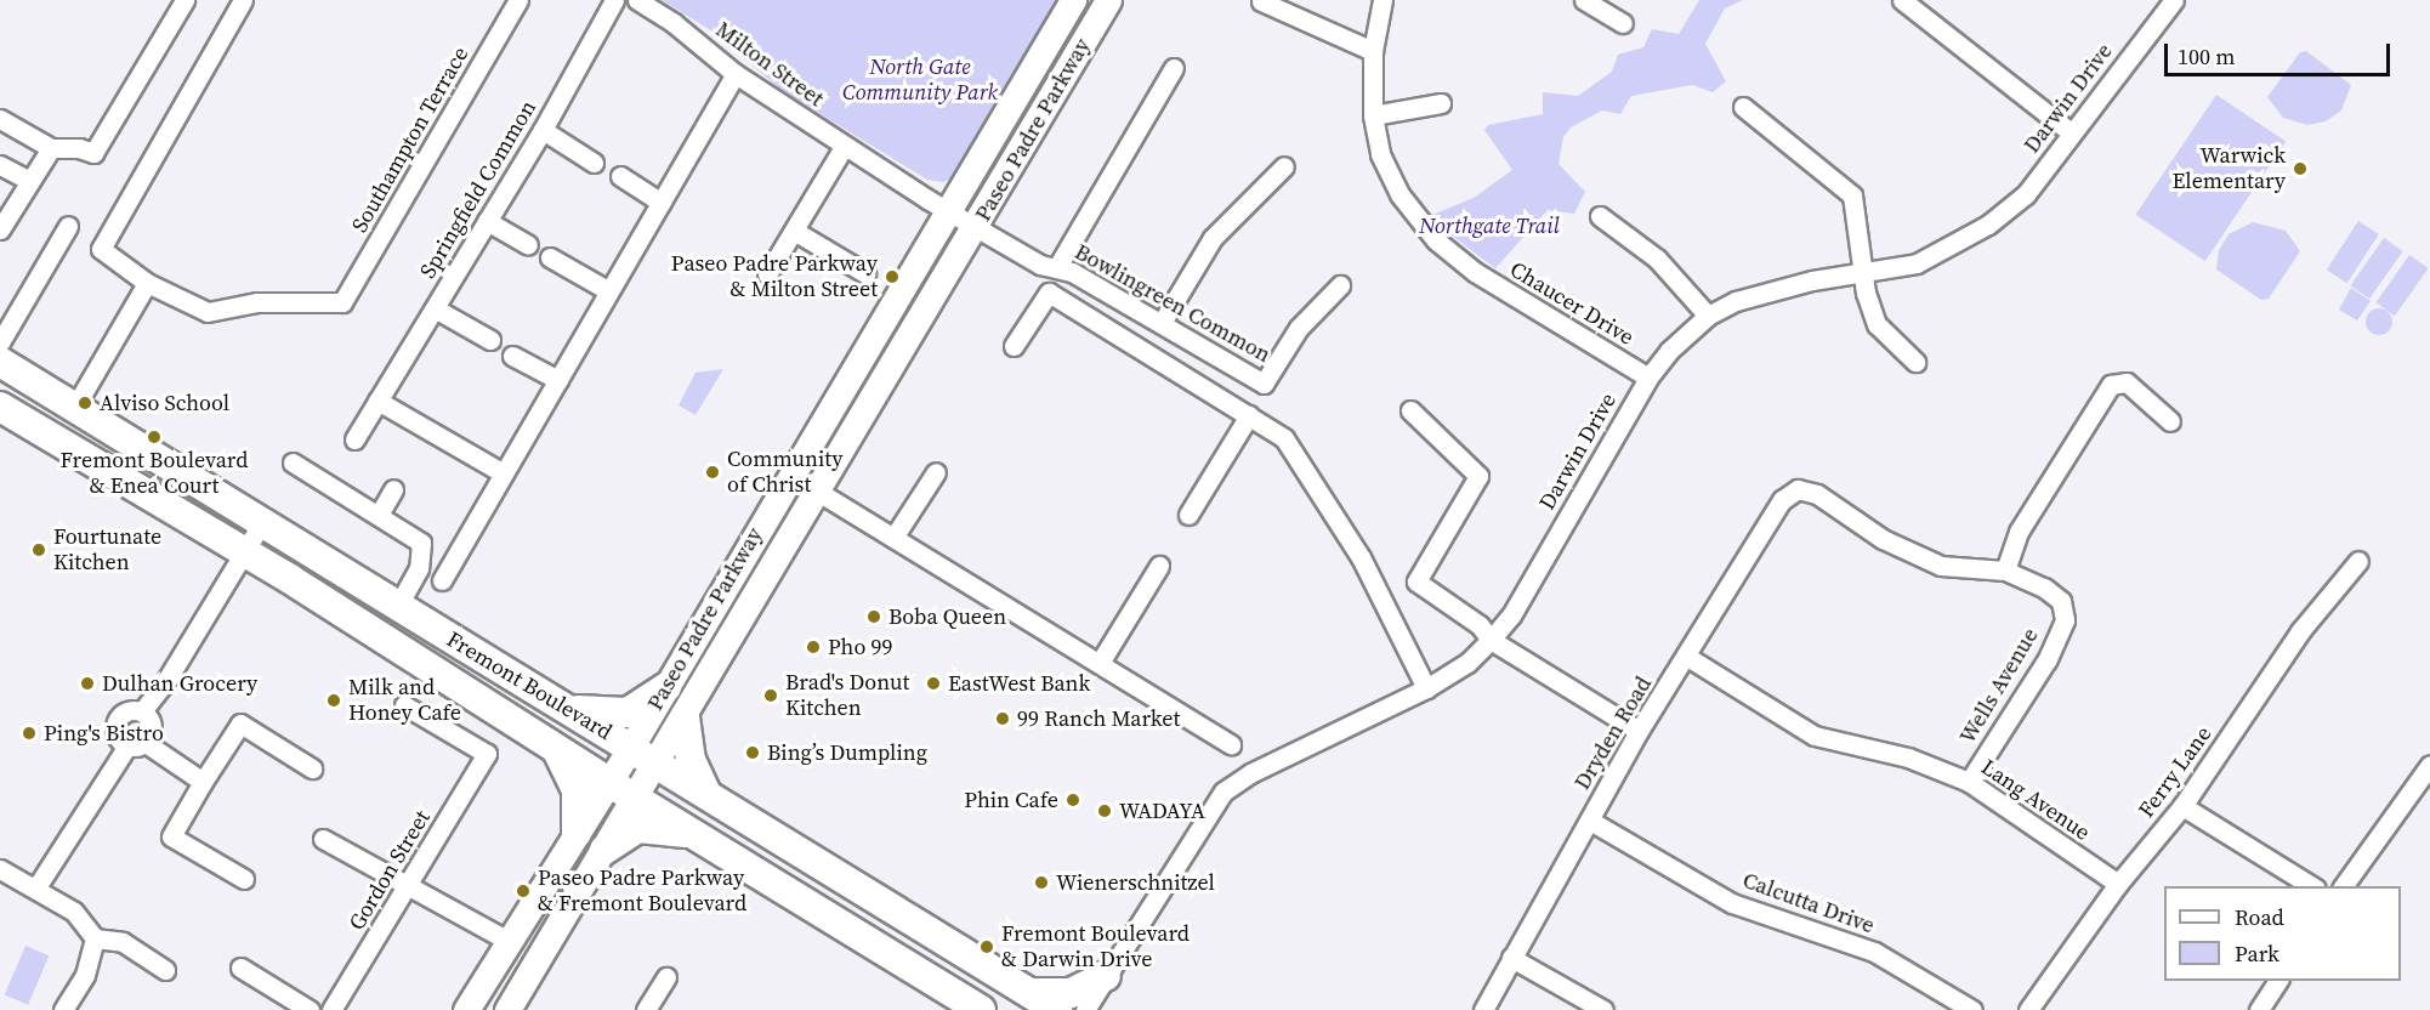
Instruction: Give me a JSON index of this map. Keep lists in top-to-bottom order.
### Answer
{
  "streets": {
    "main road": ["Paseo Padre Parkway", "Fremont Boulevard"],
    "street": [
      "Milton Street",
      "Darwin Drive",
      "Southampton Terrace",
      "Springfield Common",
      "Bowlingreen Common",
      "Chaucer Drive",
      "Wells Avenue",
      "Dryden Road",
      "Ferry Lane",
      "Lang Avenue",
      "Gordon Street",
      "Calcutta Drive"
    ]
  },
  "crossings": [
    ["Milton Street", "Paseo Padre Parkway"],
    ["Milton Street", "Bowlingreen Common"],
    ["Darwin Drive", "Chaucer Drive"],
    ["Paseo Padre Parkway", "Bowlingreen Common"],
    ["Paseo Padre Parkway", "Fremont Boulevard"],
    ["Wells Avenue", "Dryden Road"],
    ["Wells Avenue", "Lang Avenue"],
    ["Dryden Road", "Lang Avenue"],
    ["Dryden Road", "Calcutta Drive"],
    ["Ferry Lane", "Lang Avenue"]
  ],
  "parks": ["North Gate Community Park", "Northgate Trail"],
  "places": [
    "Warwick Elementary",
    "Paseo Padre Parkway & Milton Street",
    "Alviso School",
    "Fremont Boulevard & Enea Court",
    "Community of Christ",
    "Fourtunate Kitchen",
    "Boba Queen",
    "Pho 99",
    "Dulhan Grocery",
    "EastWest Bank",
    "Brad's Donut Kitchen",
    "Milk and Honey Cafe",
    "99 Ranch Market",
    "Ping's Bistro",
    "Bing’s Dumpling",
    "Phin Cafe",
    "WADAYA",
    "Wienerschnitzel",
    "Paseo Padre Parkway & Fremont Boulevard",
    "Fremont Boulevard & Darwin Drive"
  ],
  "legend": ["Road", "Park"],
  "scale_bar": "100 m"
}
